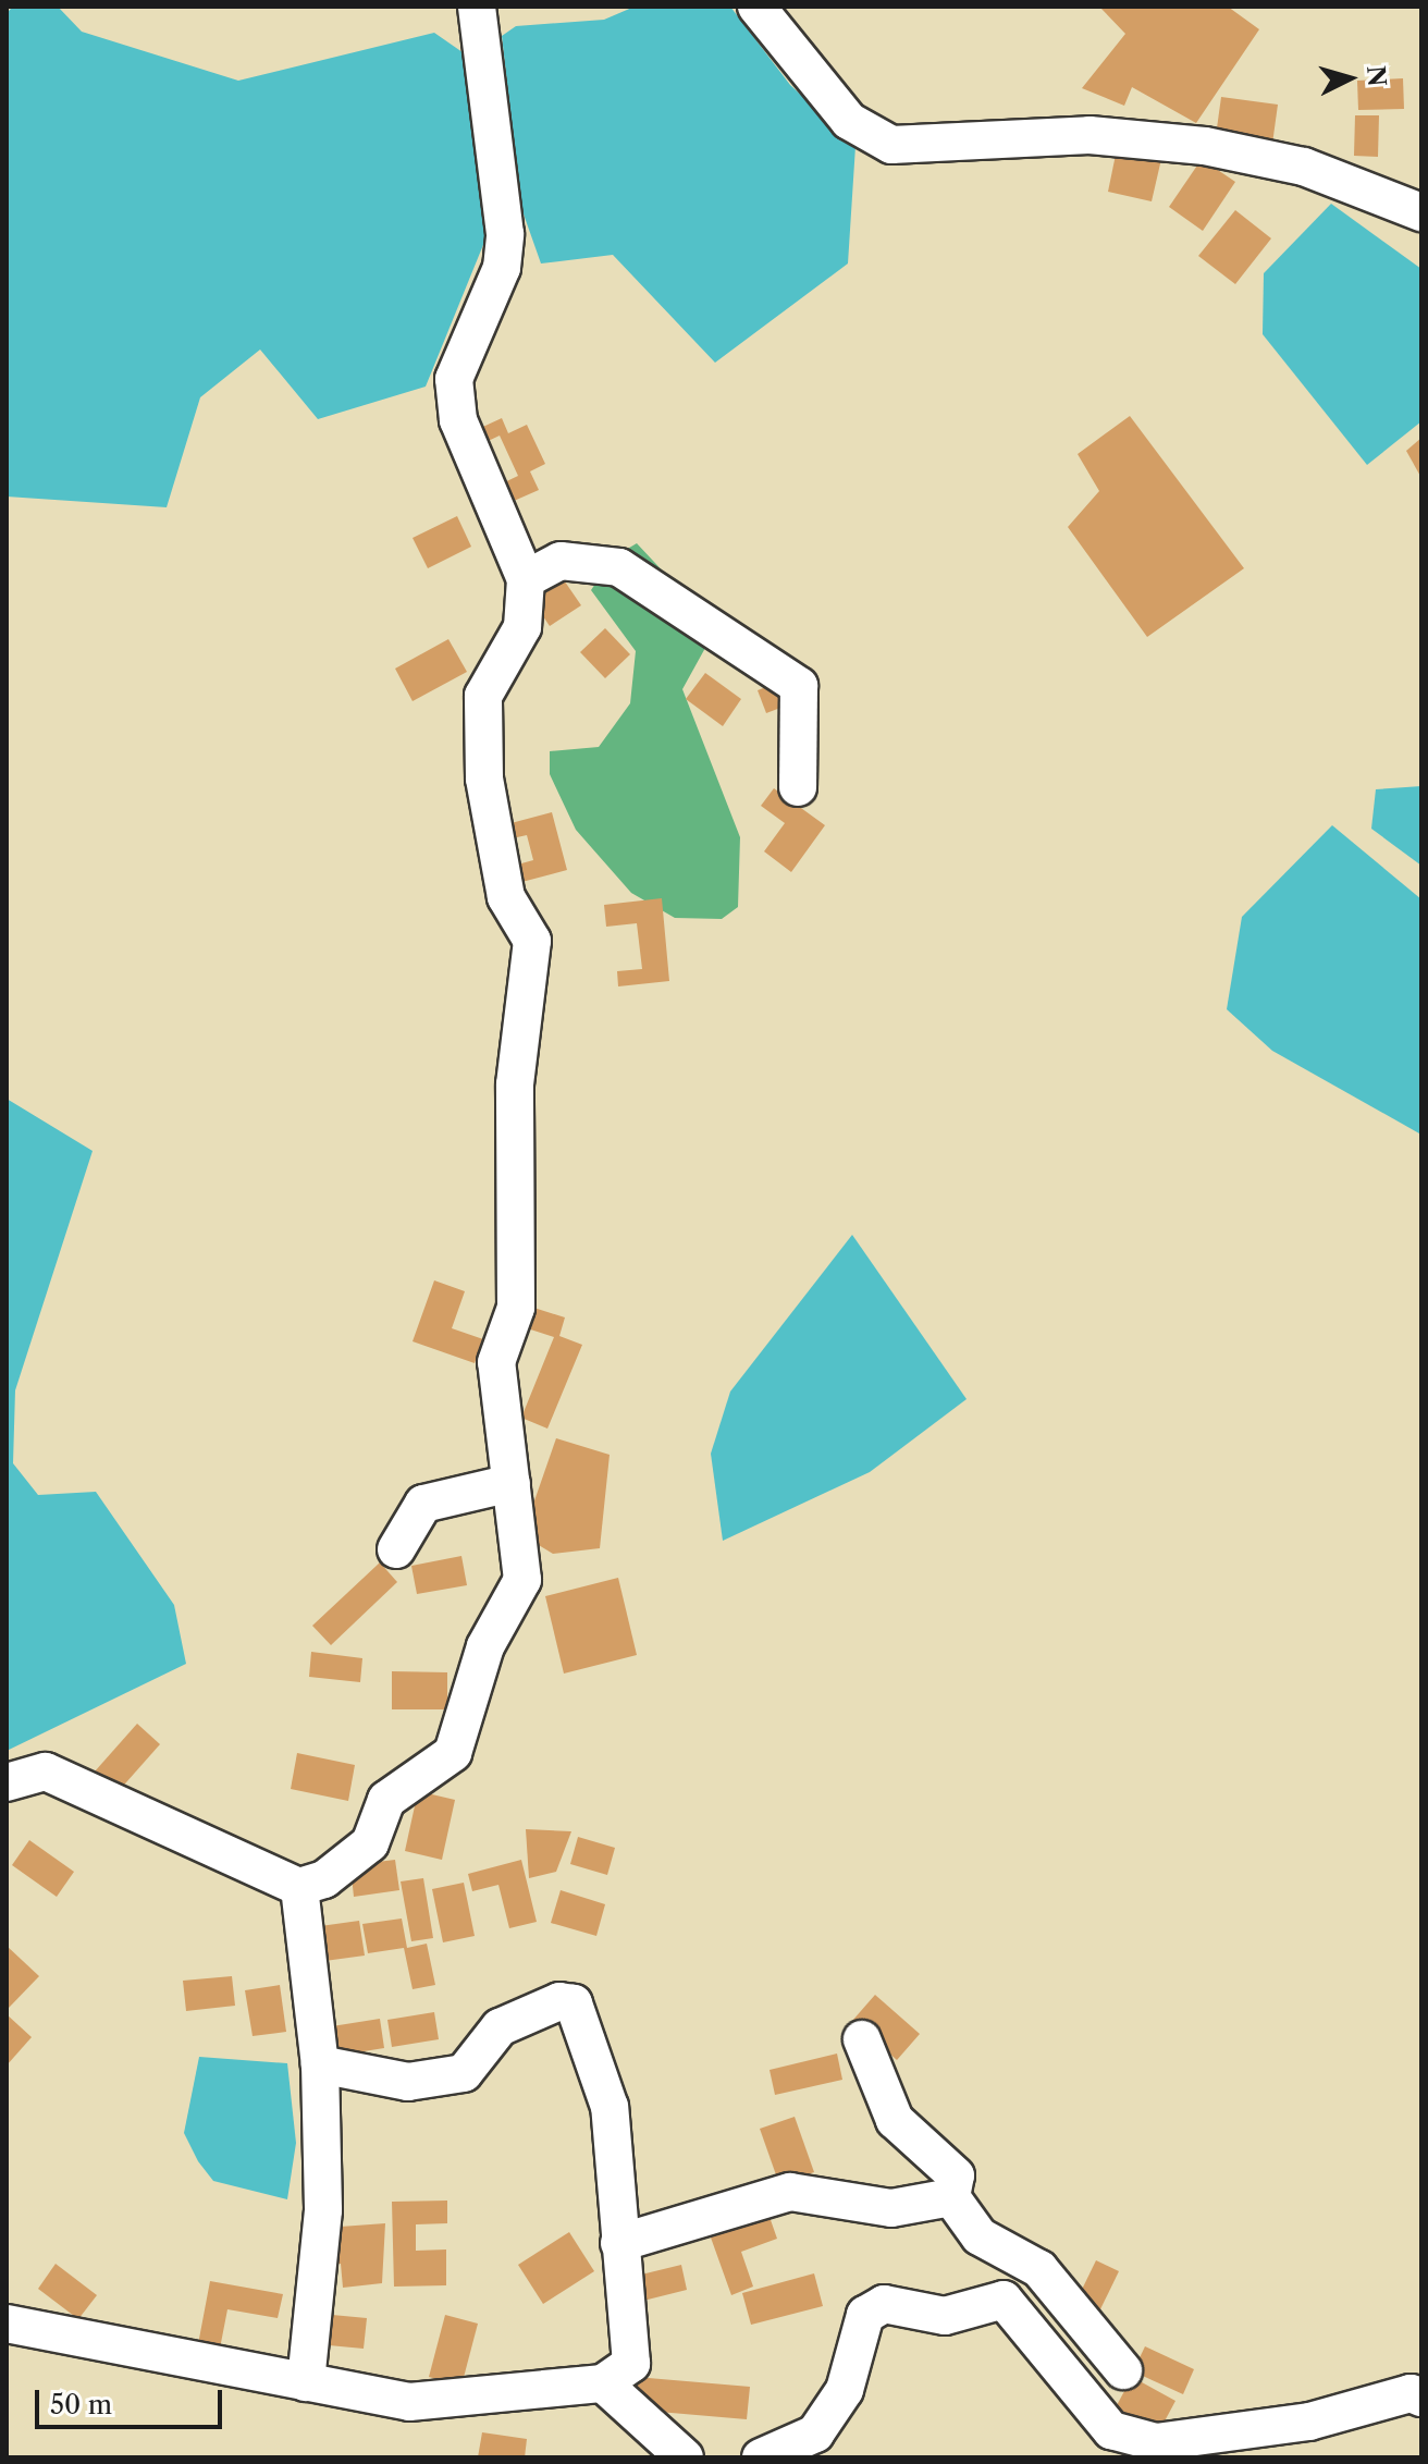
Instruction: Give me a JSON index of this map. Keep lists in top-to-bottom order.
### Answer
{
  "scale_bar": "50 m",
  "north": "right"
}
